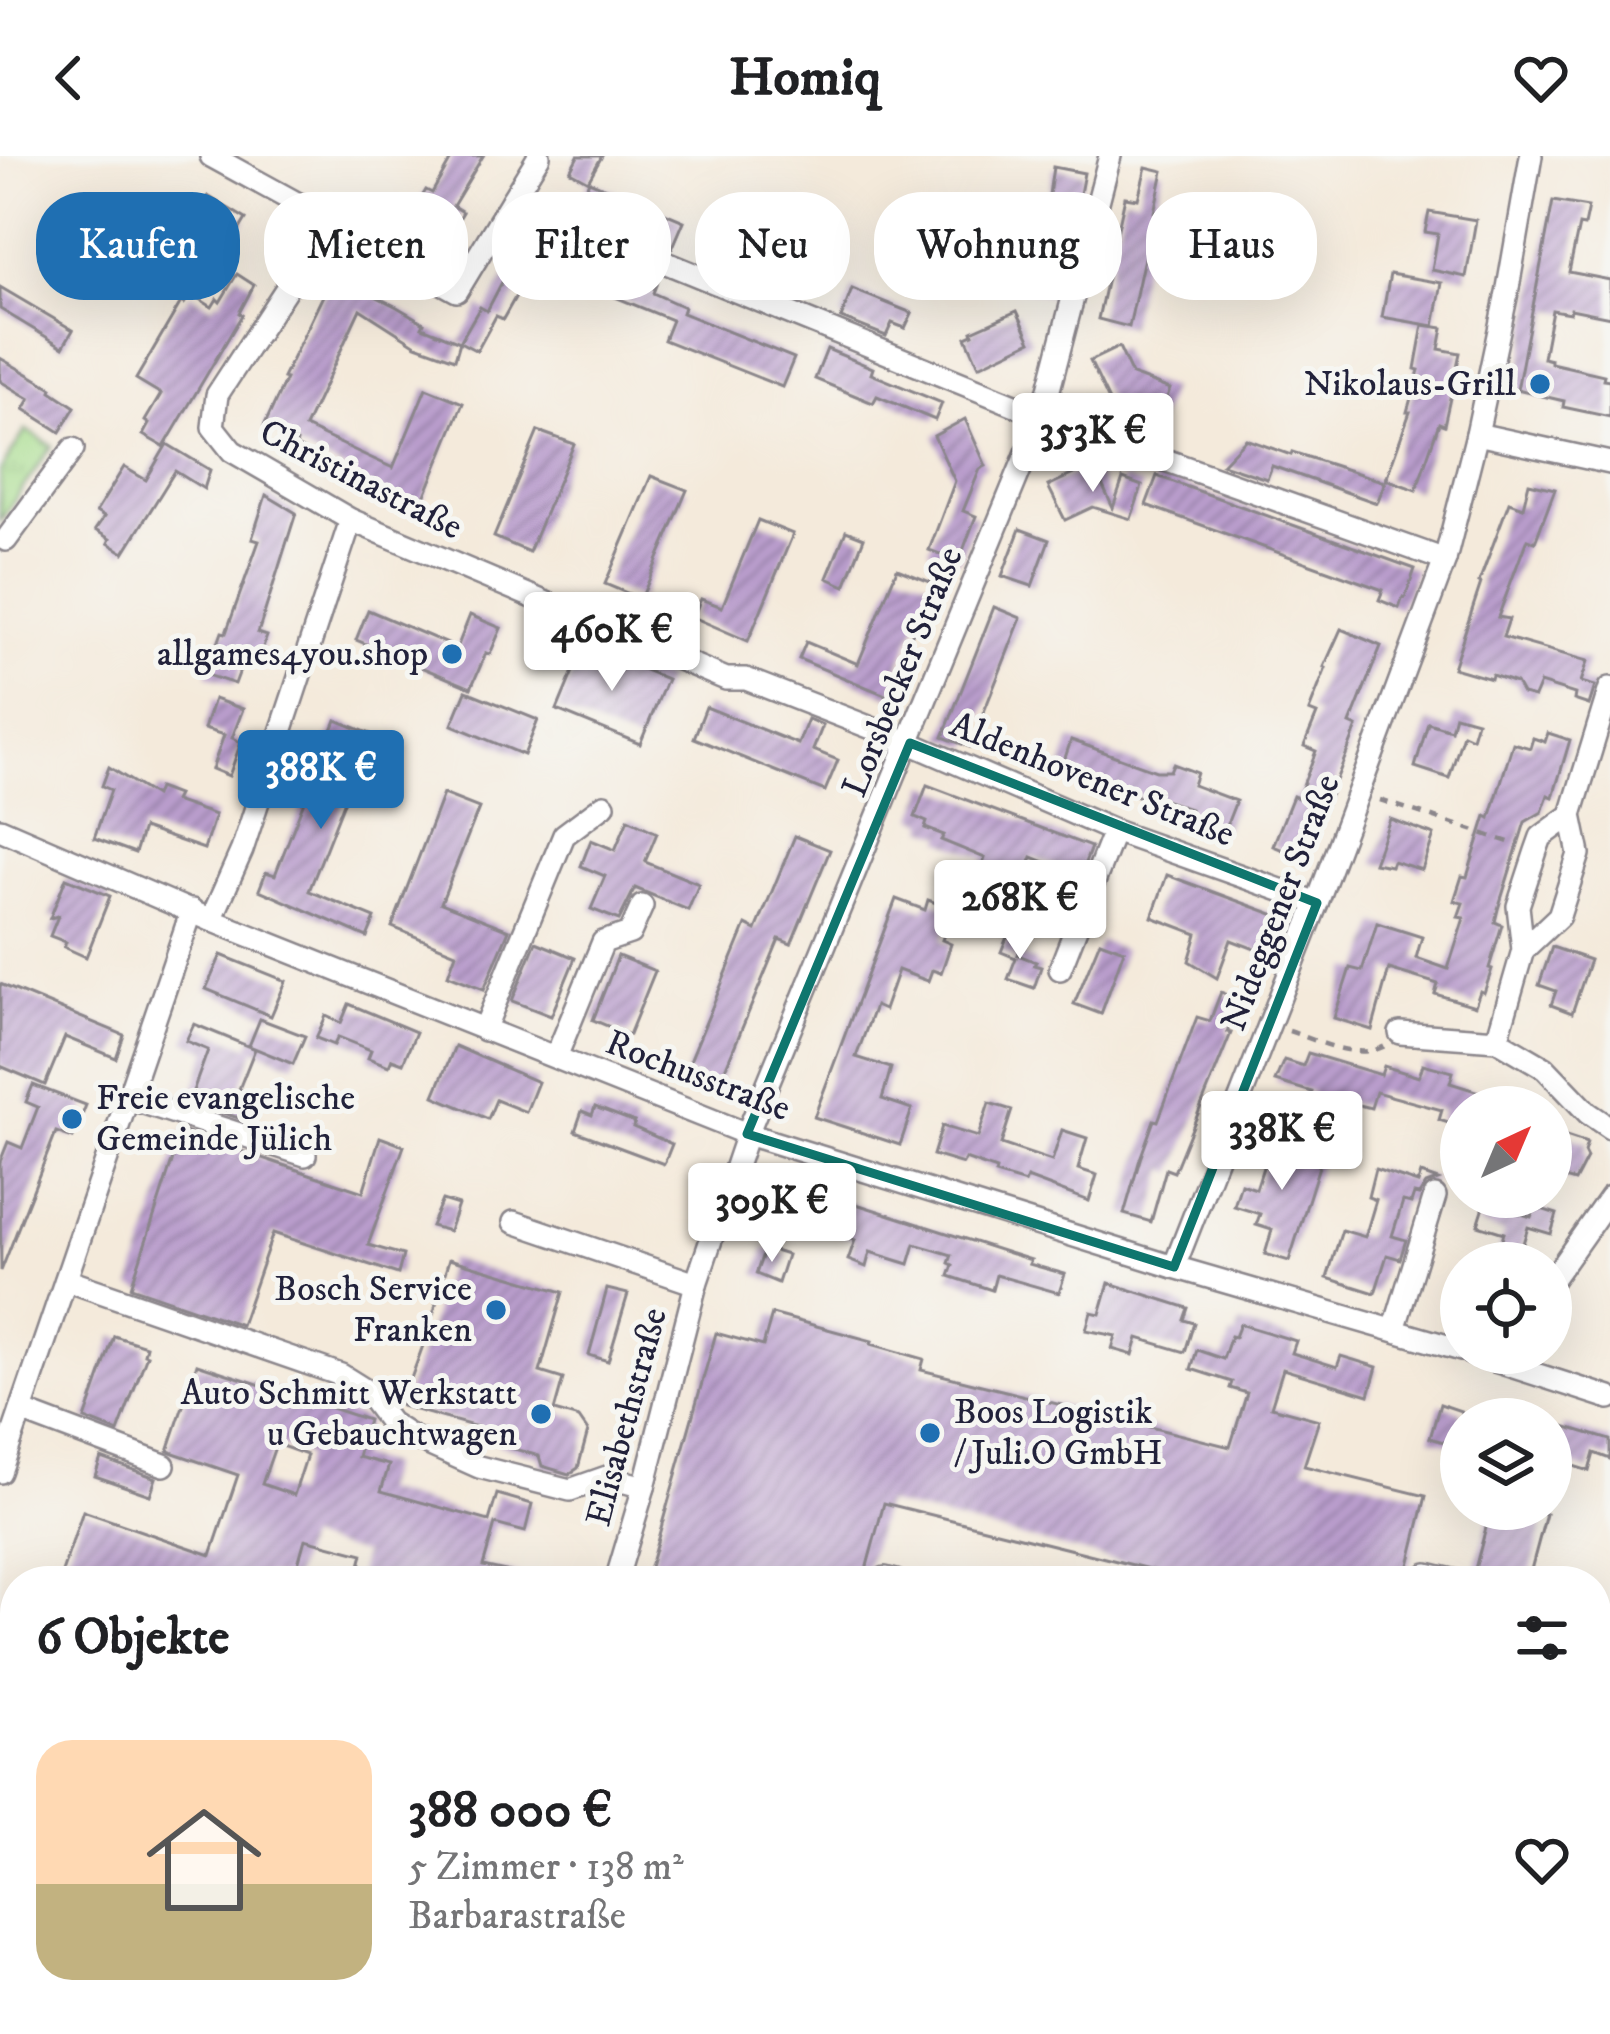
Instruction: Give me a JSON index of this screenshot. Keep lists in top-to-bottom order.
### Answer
{
  "streets": {
    "street": [
      "Christinastraße",
      "Lorsbecker Straße",
      "Aldenhovener Straße",
      "Nideggener Straße",
      "Rochusstraße",
      "Elisabethstraße"
    ]
  },
  "crossings": [
    ["Christinastraße", "Lorsbecker Straße"],
    ["Christinastraße", "Aldenhovener Straße"],
    ["Lorsbecker Straße", "Aldenhovener Straße"],
    ["Lorsbecker Straße", "Rochusstraße"],
    ["Lorsbecker Straße", "Elisabethstraße"],
    ["Aldenhovener Straße", "Nideggener Straße"],
    ["Nideggener Straße", "Rochusstraße"],
    ["Rochusstraße", "Elisabethstraße"]
  ],
  "places": [
    "Nikolaus-Grill",
    "allgames4you.shop",
    "Freie evangelische Gemeinde Jülich",
    "Bosch Service Franken",
    "Auto Schmitt Werkstatt u Gebauchtwagen",
    "Boos Logistik / Juli.O GmbH"
  ],
  "north": "top right",
  "page": {
    "header": "Homiq",
    "chip": [
      "Kaufen",
      "Mieten",
      "Filter",
      "Neu",
      "Wohnung",
      "Haus"
    ],
    "price": [
      "353K €",
      "460K €",
      "388K €",
      "268K €",
      "338K €",
      "309K €"
    ],
    "heading": "6 Objekte",
    "list": [
      {
        "name": "388 000 €",
        "note": "5 Zimmer · 138 m² · Barbarastraße"
      }
    ]
  }
}
